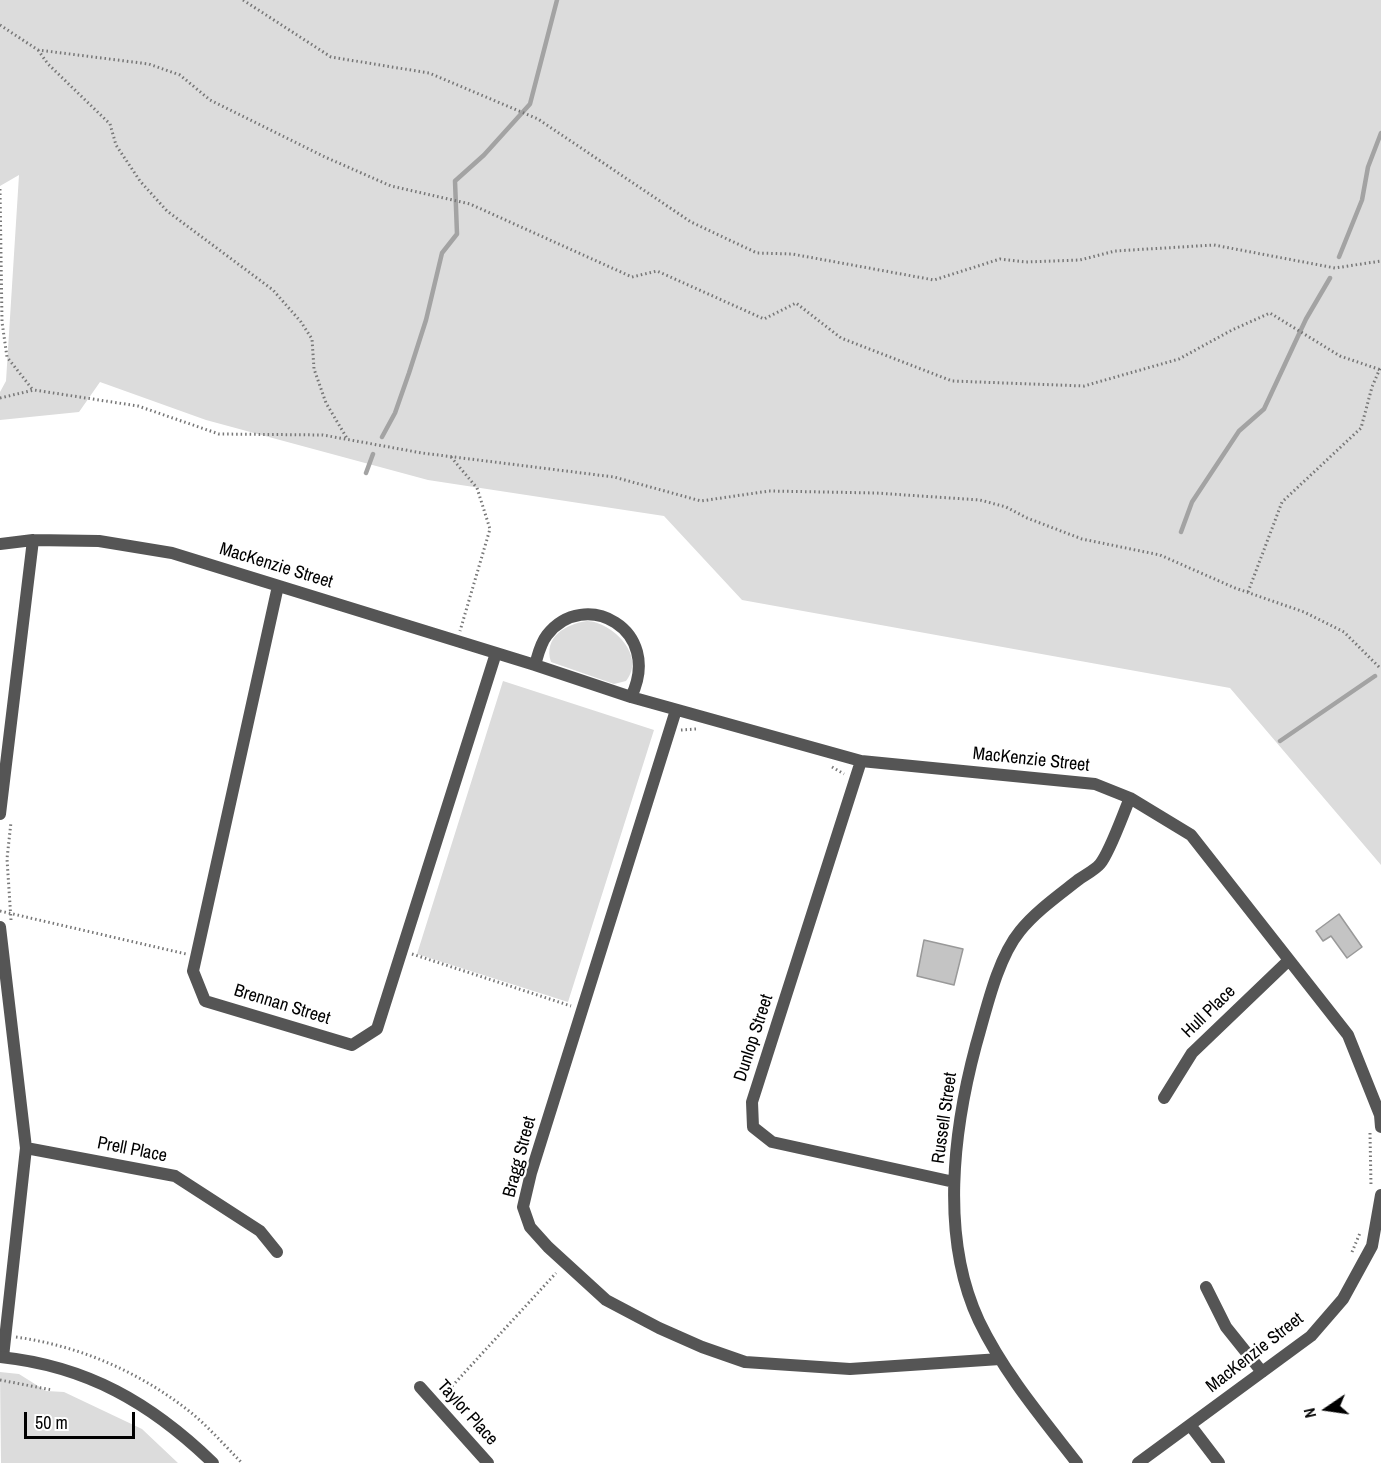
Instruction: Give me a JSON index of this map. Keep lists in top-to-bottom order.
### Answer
{
  "streets": {
    "street": [
      "MacKenzie Street",
      "Brennan Street",
      "Hull Place",
      "Dunlop Street",
      "Russell Street",
      "Prell Place",
      "Bragg Street",
      "Taylor Place"
    ]
  },
  "crossings": [
    ["MacKenzie Street", "Brennan Street"],
    ["MacKenzie Street", "Hull Place"],
    ["MacKenzie Street", "Dunlop Street"],
    ["MacKenzie Street", "Russell Street"],
    ["MacKenzie Street", "Bragg Street"],
    ["Dunlop Street", "Russell Street"],
    ["Russell Street", "Bragg Street"]
  ],
  "scale_bar": "50 m",
  "north": "left"
}
